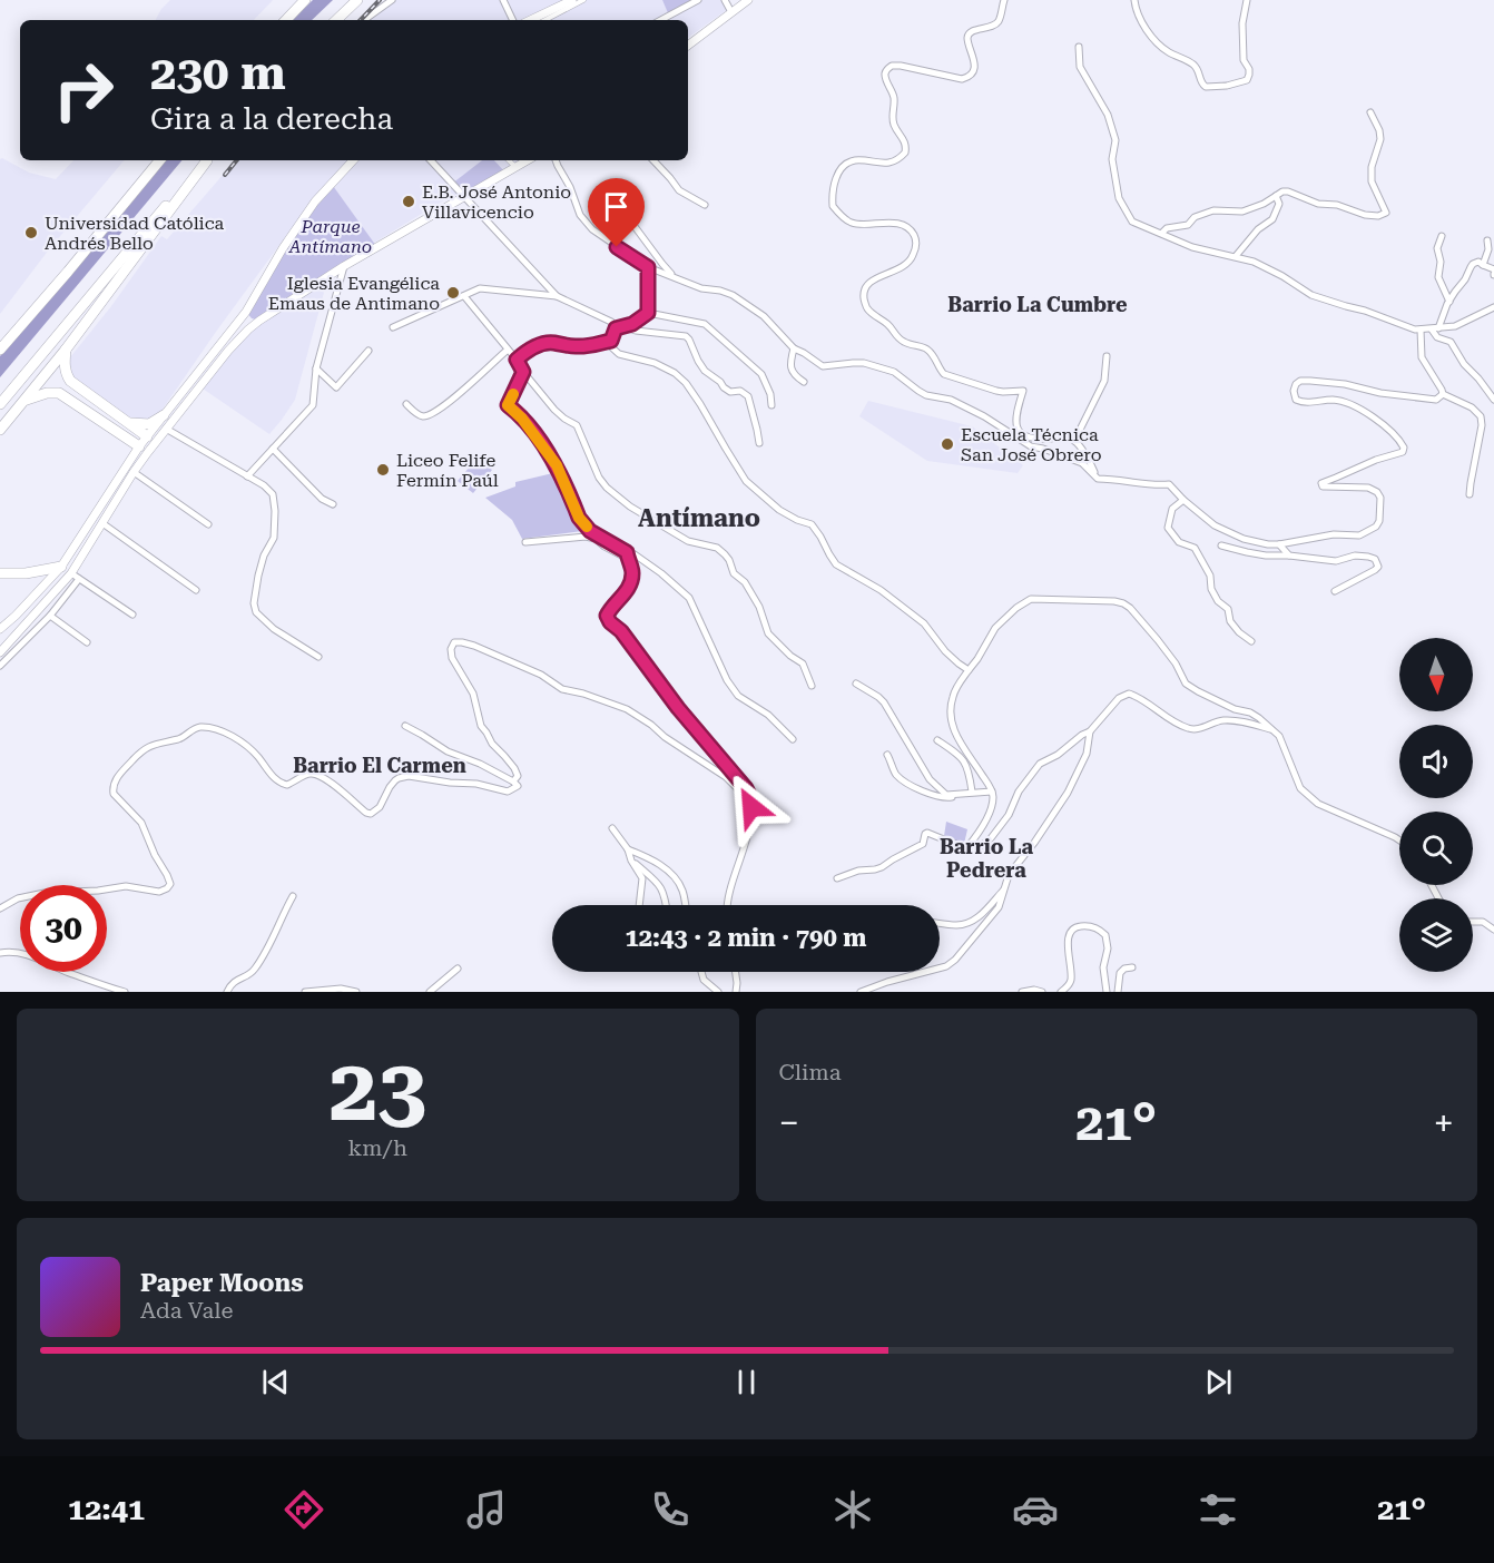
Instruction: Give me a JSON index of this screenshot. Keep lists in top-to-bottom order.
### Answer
{
  "districts": [
    "Barrio La Cumbre",
    "Antímano",
    "Barrio El Carmen",
    "Barrio La Pedrera"
  ],
  "parks": ["Parque Antímano"],
  "places": [
    "E.B. José Antonio Villavicencio",
    "Universidad Católica Andrés Bello",
    "Iglesia Evangélica Emaus de Antimano",
    "Escuela Técnica San José Obrero",
    "Liceo Felife Fermín Paúl"
  ],
  "north": "bottom",
  "page": {
    "turn": ["230 m", "Gira a la derecha"],
    "limit": "30",
    "trip": "12:43 · 2 min · 790 m",
    "tile": [
      ["23", "km/h"],
      "Clima"
    ],
    "heat": ["−", "21°", "+"],
    "song": ["Paper Moons", "Ada Vale"],
    "tabs": ["12:41", "21°"]
  }
}
